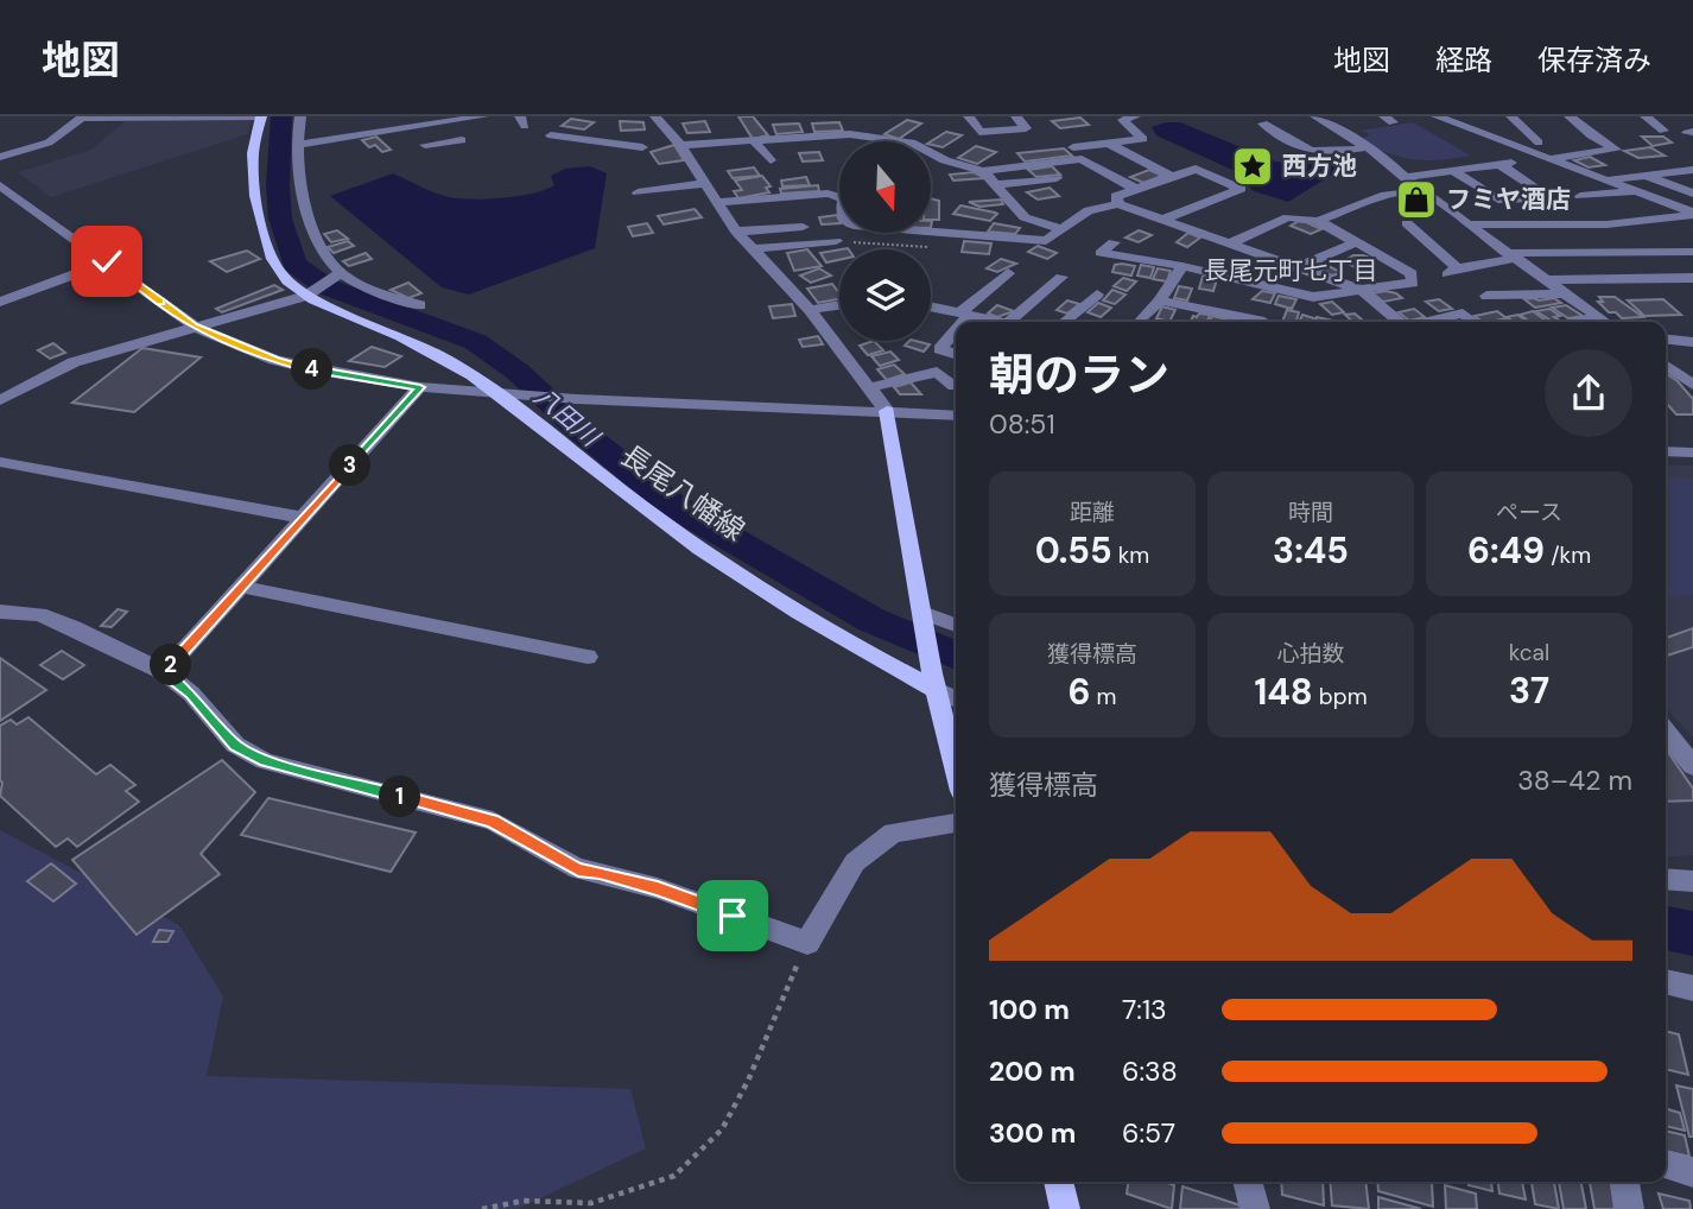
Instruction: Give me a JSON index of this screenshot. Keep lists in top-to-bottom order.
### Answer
{
  "streets": {
    "main road": ["長尾八幡線"]
  },
  "districts": ["長尾元町七丁目"],
  "water": ["八田川"],
  "places": {
    "place": ["西方池"],
    "shop": ["フミヤ酒店"]
  },
  "north": "bottom",
  "page": {
    "header": "地図",
    "nav": ["地図", "経路", "保存済み"],
    "heading": ["朝のラン", "08:51"],
    "pins": [
      "4",
      "3",
      "2",
      "1"
    ],
    "stats": [
      ["距離", "0.55 km"],
      ["時間", "3:45"],
      ["ペース", "6:49 /km"],
      ["獲得標高", "6 m"],
      ["心拍数", "148 bpm"],
      ["kcal", "37"]
    ],
    "chart": ["獲得標高", "38–42 m"],
    "list": [
      {
        "name": "100 m",
        "note": "7:13"
      },
      {
        "name": "200 m",
        "note": "6:38"
      },
      {
        "name": "300 m",
        "note": "6:57"
      }
    ]
  }
}
